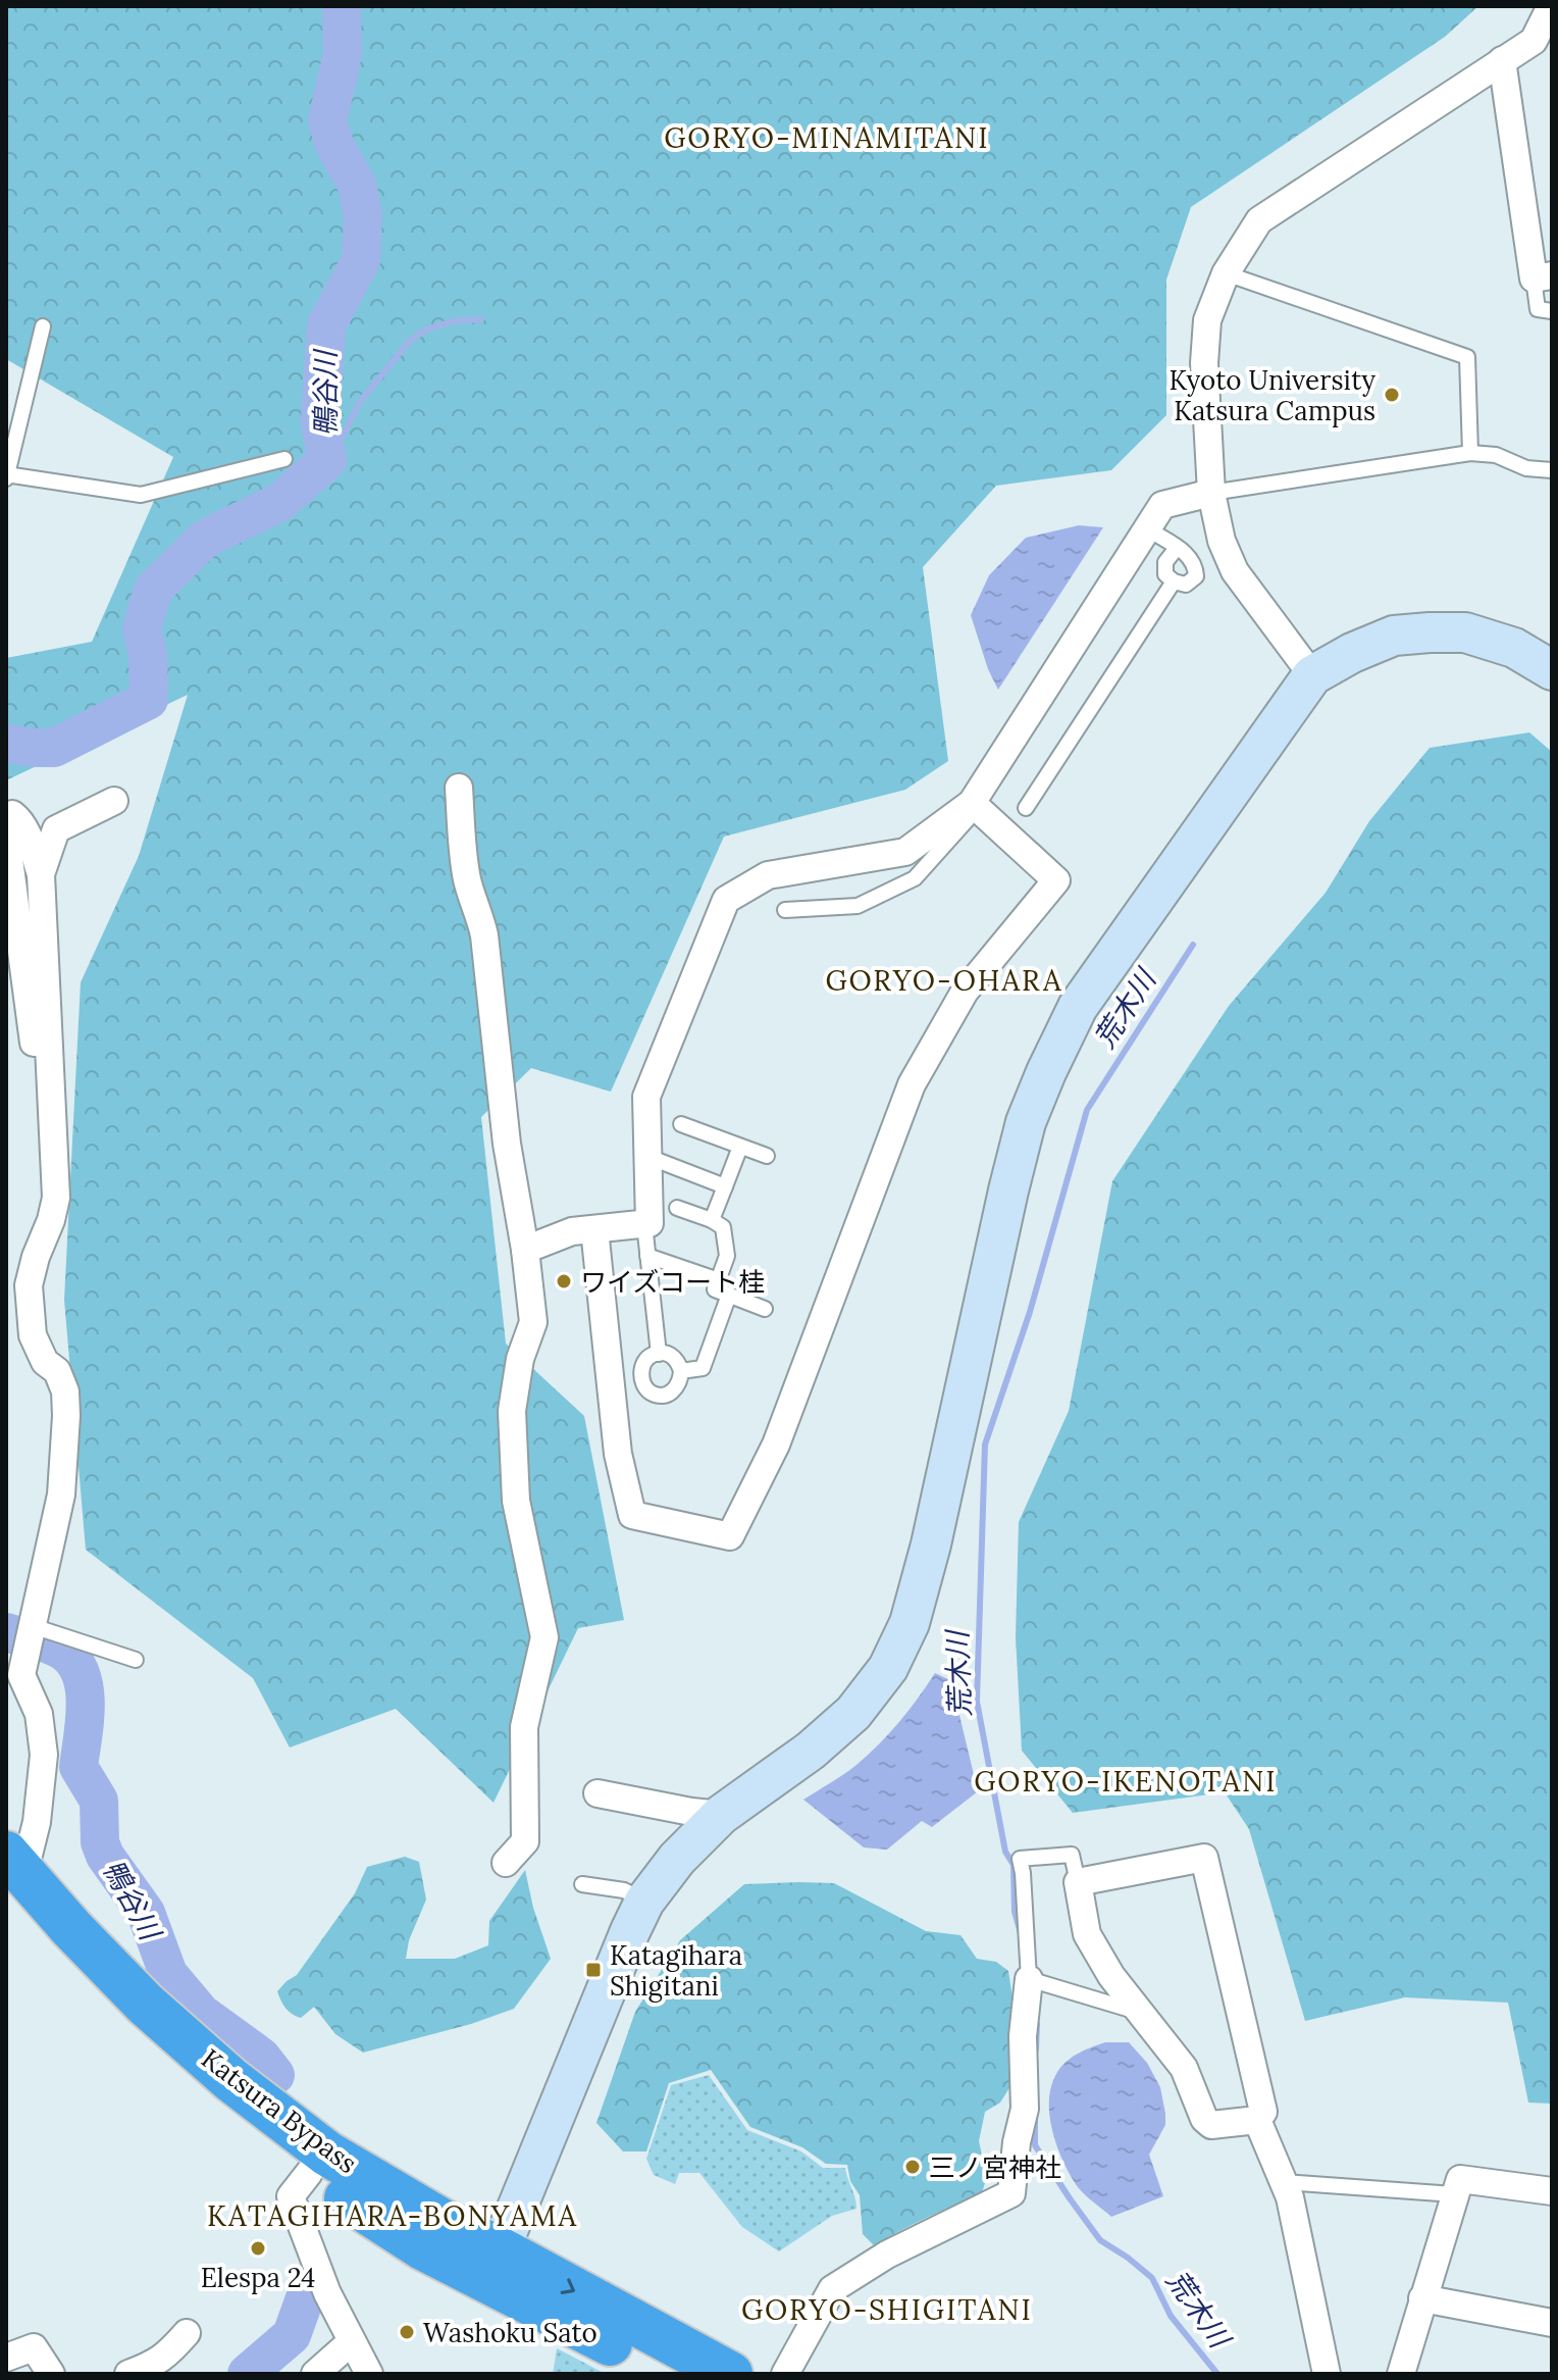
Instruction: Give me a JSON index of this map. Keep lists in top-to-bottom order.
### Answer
{
  "streets": {
    "highway": ["Katsura Bypass"]
  },
  "districts": [
    "GORYO-MINAMITANI",
    "GORYO-OHARA",
    "GORYO-IKENOTANI",
    "KATAGIHARA-BONYAMA",
    "GORYO-SHIGITANI"
  ],
  "water": ["鴨谷川", "荒木川"],
  "places": {
    "other": [
      "Kyoto University Katsura Campus",
      "ワイズコート桂",
      "三ノ宮神社",
      "Elespa 24",
      "Washoku Sato"
    ],
    "transit": ["Katagihara Shigitani"]
  }
}
